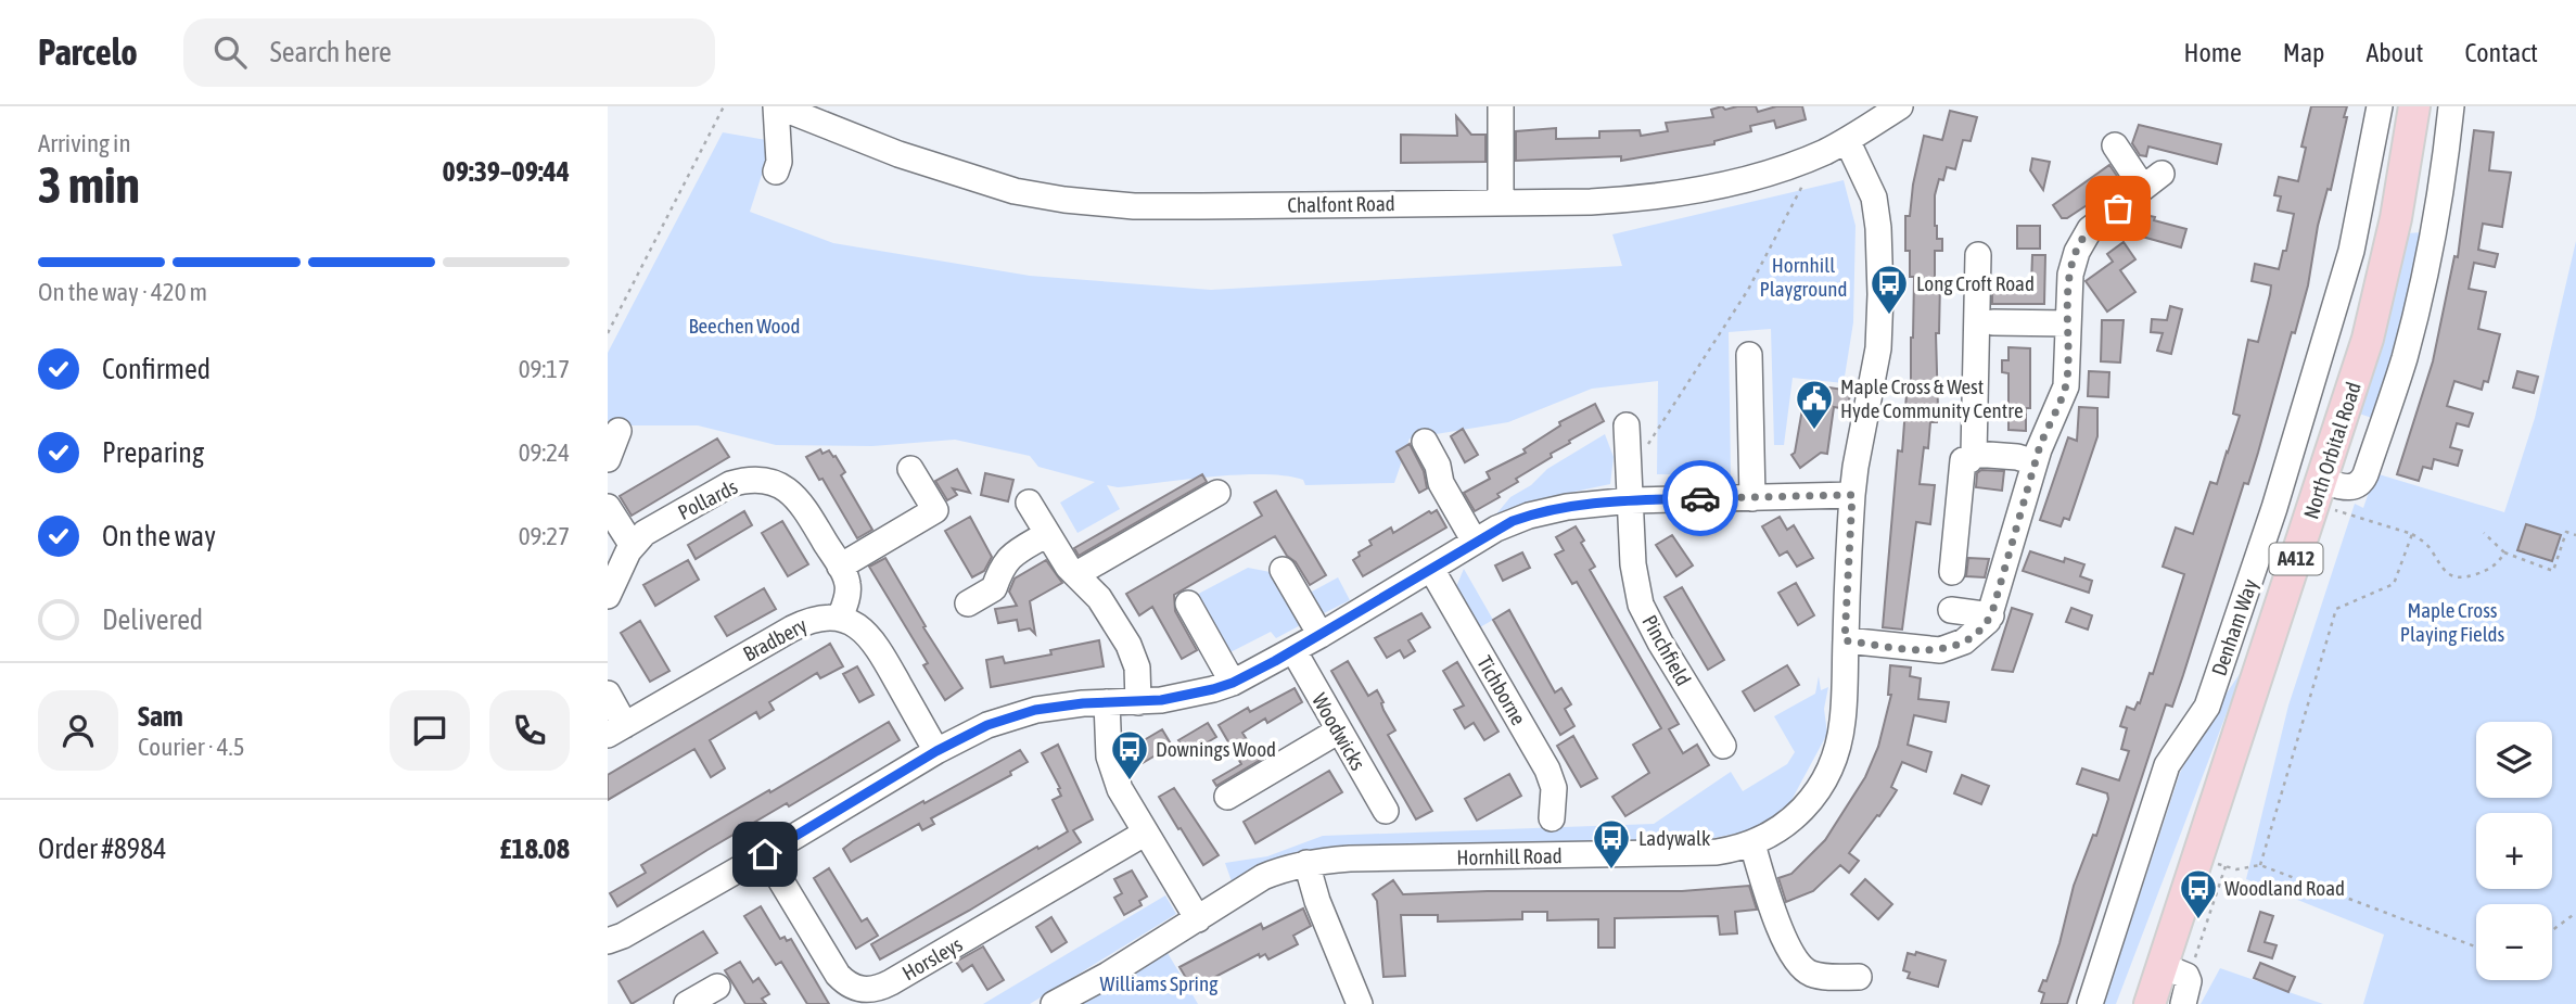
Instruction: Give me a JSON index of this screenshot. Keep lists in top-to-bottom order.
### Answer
{
  "streets": {
    "main road": ["North Orbital Road", "A412"],
    "street": [
      "Chalfont Road",
      "Pollards",
      "Denham Way",
      "Bradbery",
      "Pinchfield",
      "Tichborne",
      "Woodwicks",
      "Hornhill Road",
      "Horsleys"
    ]
  },
  "crossings": [
    ["Chalfont Road", "Hornhill Road"],
    ["Pollards", "Bradbery"]
  ],
  "parks": [
    "Hornhill Playground",
    "Beechen Wood",
    "Maple Cross Playing Fields",
    "Williams Spring"
  ],
  "places": {
    "bus stop": [
      "Long Croft Road",
      "Downings Wood",
      "Ladywalk",
      "Woodland Road"
    ],
    "public building": ["Maple Cross & West Hyde Community Centre"]
  },
  "page": {
    "header": "Parcelo",
    "search": "Search here",
    "nav": [
      "Home",
      "Map",
      "About",
      "Contact"
    ],
    "heading": ["3 min", "Arriving in", "09:39–09:44"],
    "panel": [
      "Sam",
      "Courier · 4.5",
      "Order #8984",
      "£18.08"
    ],
    "bar": "On the way · 420 m",
    "list": [
      ["Confirmed", "09:17"],
      ["Preparing", "09:24"],
      ["On the way", "09:27"],
      "Delivered"
    ],
    "map_buttons": ["+", "−"]
  }
}
